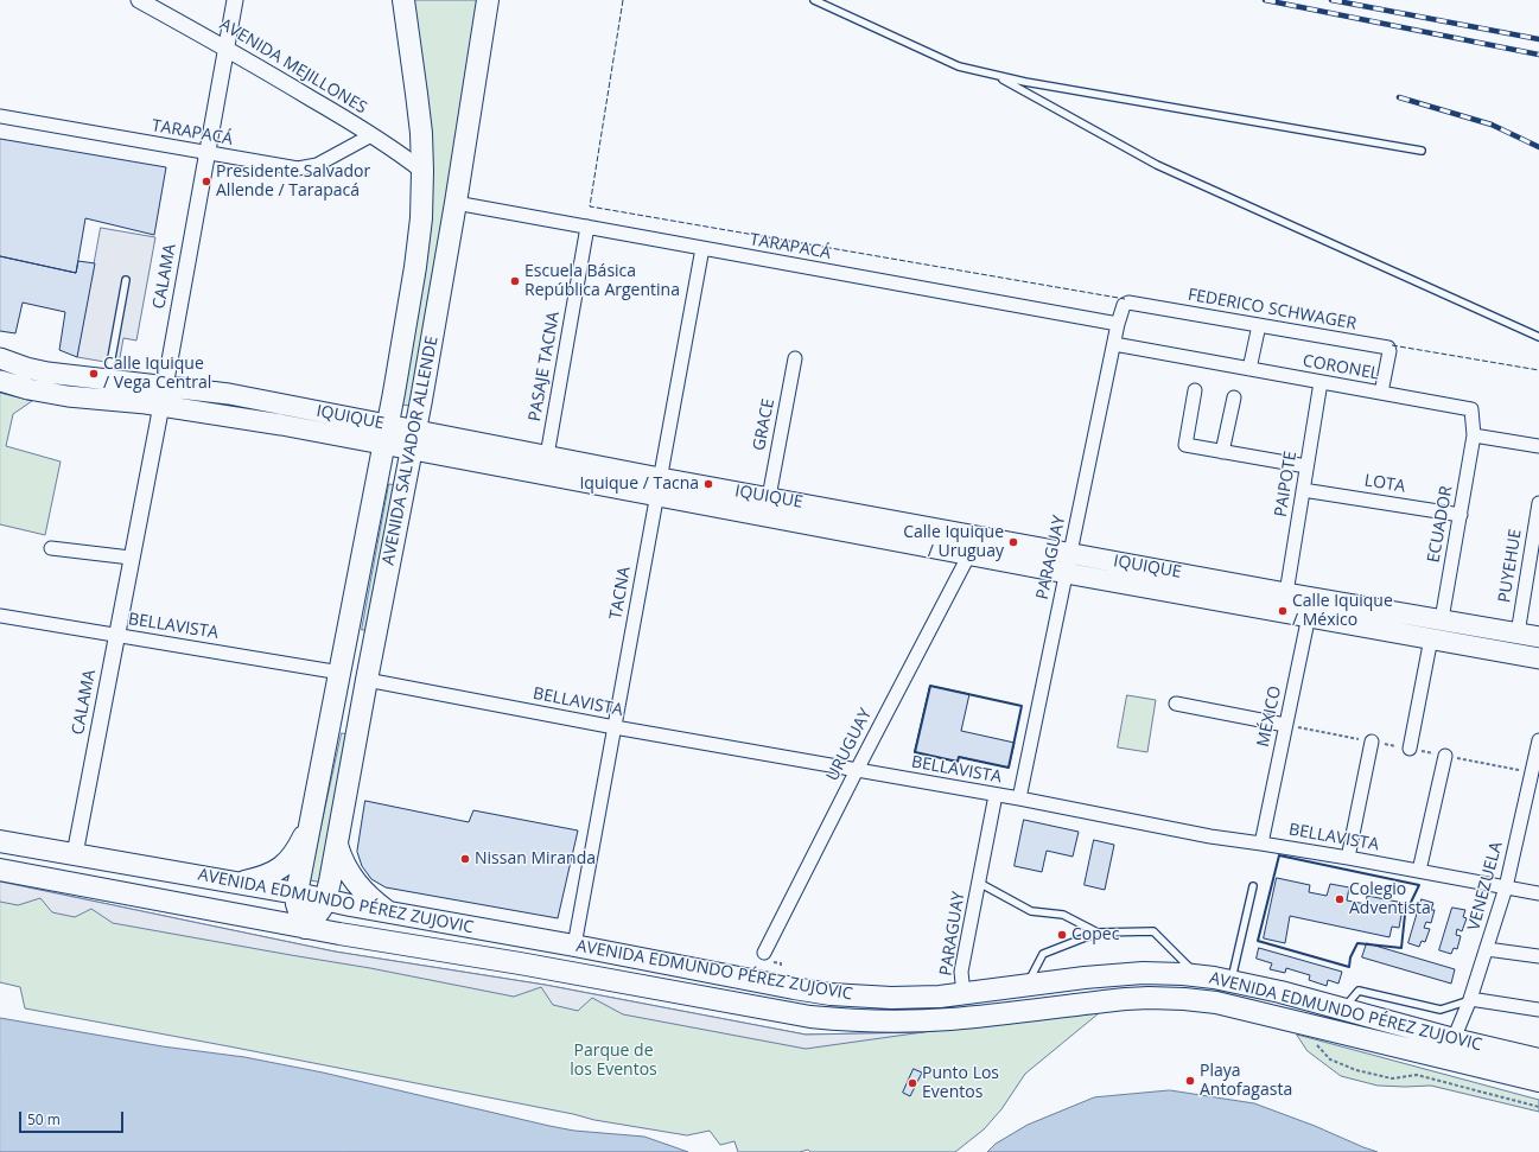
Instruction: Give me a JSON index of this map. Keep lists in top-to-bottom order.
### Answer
{
  "streets": {
    "highway": ["AVENIDA SALVADOR ALLENDE", "AVENIDA EDMUNDO PÉREZ ZUJOVIC"],
    "main road": ["IQUIQUE"],
    "street": [
      "AVENIDA MEJILLONES",
      "TARAPACÁ",
      "CALAMA",
      "FEDERICO SCHWAGER",
      "PASAJE TACNA",
      "CORONEL",
      "GRACE",
      "PAIPOTE",
      "LOTA",
      "ECUADOR",
      "PARAGUAY",
      "PUYEHUE",
      "TACNA",
      "BELLAVISTA",
      "MÉXICO",
      "URUGUAY",
      "VENEZUELA"
    ]
  },
  "crossings": [
    ["AVENIDA MEJILLONES", "TARAPACÁ"],
    ["AVENIDA MEJILLONES", "CALAMA"],
    ["AVENIDA MEJILLONES", "AVENIDA SALVADOR ALLENDE"],
    ["TARAPACÁ", "CALAMA"],
    ["TARAPACÁ", "FEDERICO SCHWAGER"],
    ["TARAPACÁ", "PASAJE TACNA"],
    ["TARAPACÁ", "AVENIDA SALVADOR ALLENDE"],
    ["TARAPACÁ", "PARAGUAY"],
    ["TARAPACÁ", "TACNA"],
    ["CALAMA", "IQUIQUE"],
    ["CALAMA", "BELLAVISTA"],
    ["CALAMA", "AVENIDA EDMUNDO PÉREZ ZUJOVIC"],
    ["FEDERICO SCHWAGER", "CORONEL"],
    ["FEDERICO SCHWAGER", "PARAGUAY"],
    ["PASAJE TACNA", "IQUIQUE"],
    ["CORONEL", "PAIPOTE"],
    ["CORONEL", "ECUADOR"],
    ["CORONEL", "PARAGUAY"],
    ["IQUIQUE", "GRACE"],
    ["IQUIQUE", "AVENIDA SALVADOR ALLENDE"],
    ["IQUIQUE", "PAIPOTE"],
    ["IQUIQUE", "ECUADOR"],
    ["IQUIQUE", "PARAGUAY"],
    ["IQUIQUE", "PUYEHUE"],
    ["IQUIQUE", "TACNA"],
    ["IQUIQUE", "MÉXICO"],
    ["IQUIQUE", "URUGUAY"],
    ["AVENIDA SALVADOR ALLENDE", "BELLAVISTA"],
    ["AVENIDA SALVADOR ALLENDE", "AVENIDA EDMUNDO PÉREZ ZUJOVIC"],
    ["PAIPOTE", "LOTA"],
    ["LOTA", "ECUADOR"],
    ["PARAGUAY", "BELLAVISTA"],
    ["PARAGUAY", "AVENIDA EDMUNDO PÉREZ ZUJOVIC"],
    ["TACNA", "BELLAVISTA"],
    ["TACNA", "AVENIDA EDMUNDO PÉREZ ZUJOVIC"],
    ["BELLAVISTA", "MÉXICO"],
    ["BELLAVISTA", "URUGUAY"],
    ["BELLAVISTA", "VENEZUELA"],
    ["VENEZUELA", "AVENIDA EDMUNDO PÉREZ ZUJOVIC"]
  ],
  "parks": ["Parque de los Eventos"],
  "places": [
    "Presidente Salvador Allende / Tarapacá",
    "Escuela Básica República Argentina",
    "Calle Iquique / Vega Central",
    "Iquique / Tacna",
    "Calle Iquique / Uruguay",
    "Calle Iquique / México",
    "Nissan Miranda",
    "Colegio Adventista",
    "Copec",
    "Playa Antofagasta",
    "Punto Los Eventos"
  ],
  "scale_bar": "50 m"
}
